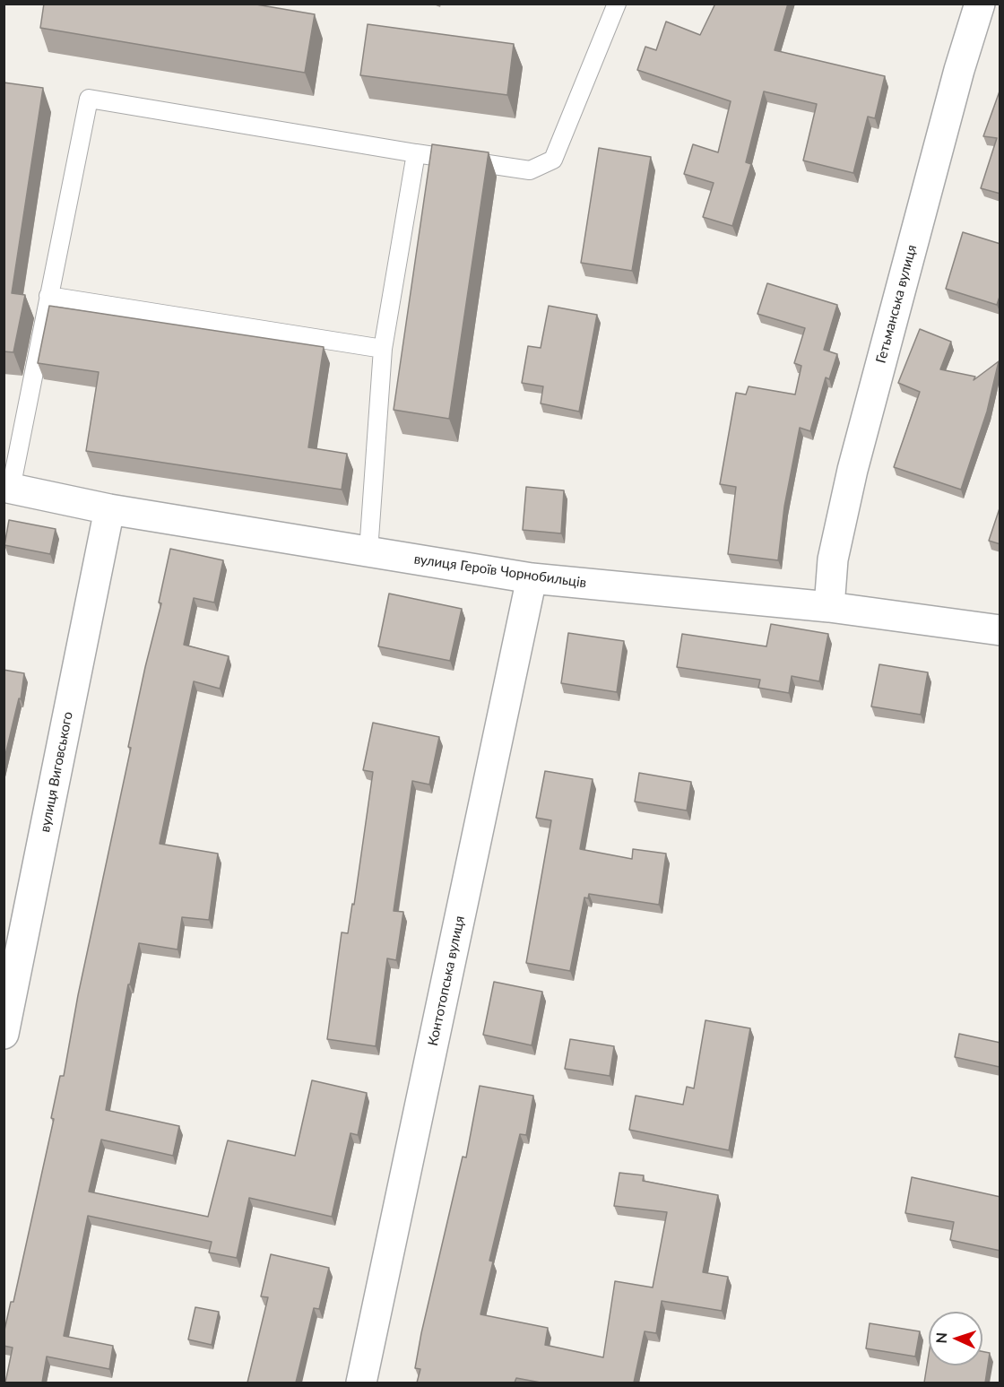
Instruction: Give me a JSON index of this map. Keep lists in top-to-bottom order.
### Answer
{
  "streets": {
    "street": [
      "Гетьманська вулиця",
      "вулиця Героїв Чорнобильців",
      "вулиця Виговського",
      "Контотопська вулиця"
    ]
  },
  "crossings": [
    ["Гетьманська вулиця", "вулиця Героїв Чорнобильців"],
    ["вулиця Героїв Чорнобильців", "вулиця Виговського"],
    ["вулиця Героїв Чорнобильців", "Контотопська вулиця"]
  ],
  "north": "left"
}
